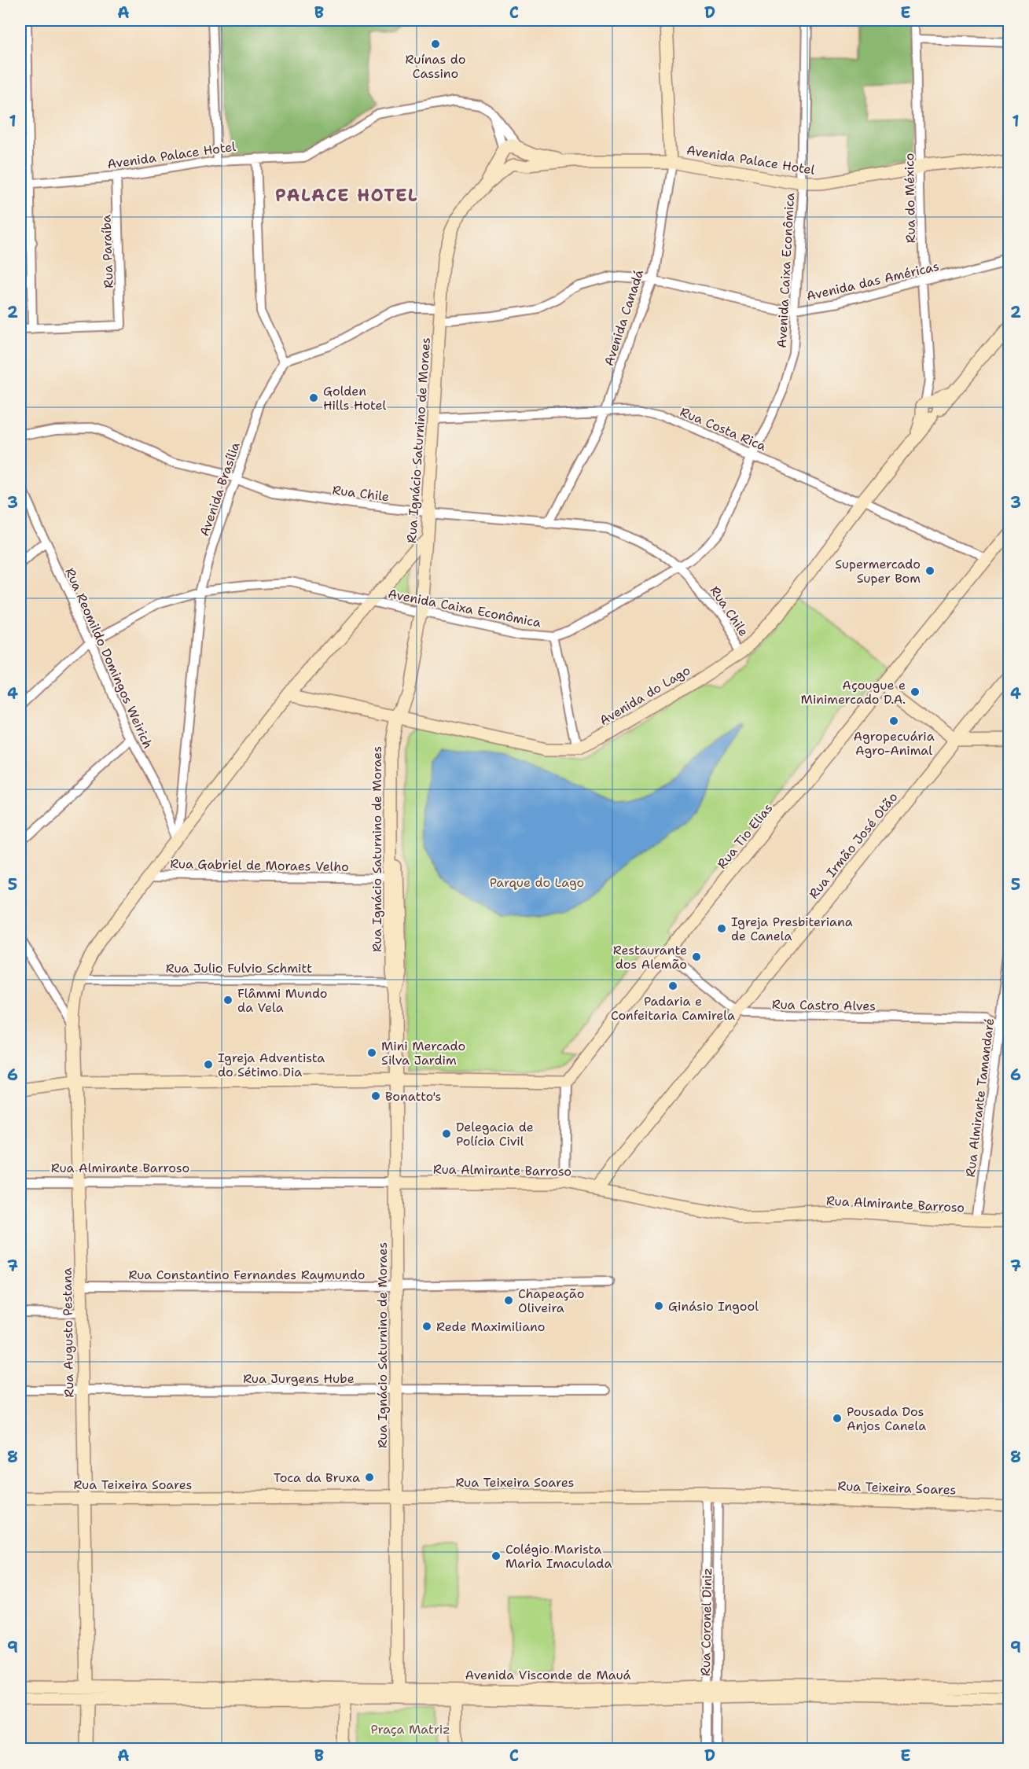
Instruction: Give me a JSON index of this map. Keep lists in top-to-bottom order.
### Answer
{
  "streets": {
    "street": [
      "Avenida Palace Hotel",
      "Rua do México",
      "Rua Paraíba",
      "Avenida Caixa Econômica",
      "Avenida das Américas",
      "Avenida Canadá",
      "Rua Costa Rica",
      "Rua Ignácio Saturnino de Moraes",
      "Avenida Brasília",
      "Rua Chile",
      "Rua Reomildo Domingos Weirich",
      "Avenida do Lago",
      "Rua Tio Elias",
      "Rua Irmão José Otão",
      "Rua Gabriel de Moraes Velho",
      "Rua Julio Fulvio Schmitt",
      "Rua Castro Alves",
      "Rua Almirante Tamandaré",
      "Rua Almirante Barroso",
      "Rua Constantino Fernandes Raymundo",
      "Rua Augusto Pestana",
      "Rua Jurgens Hube",
      "Rua Teixeira Soares",
      "Rua Coronel Diniz",
      "Avenida Visconde de Mauá"
    ]
  },
  "crossings": [
    ["Avenida Palace Hotel", "Rua do México"],
    ["Avenida Palace Hotel", "Rua Paraíba"],
    ["Avenida Palace Hotel", "Avenida Caixa Econômica"],
    ["Avenida Palace Hotel", "Avenida Canadá"],
    ["Avenida Palace Hotel", "Rua Ignácio Saturnino de Moraes"],
    ["Rua do México", "Avenida das Américas"],
    ["Rua do México", "Avenida do Lago"],
    ["Avenida Caixa Econômica", "Avenida das Américas"],
    ["Avenida Caixa Econômica", "Rua Costa Rica"],
    ["Avenida Caixa Econômica", "Rua Ignácio Saturnino de Moraes"],
    ["Avenida Caixa Econômica", "Avenida Brasília"],
    ["Avenida Caixa Econômica", "Rua Chile"],
    ["Avenida Caixa Econômica", "Rua Reomildo Domingos Weirich"],
    ["Avenida das Américas", "Avenida Canadá"],
    ["Avenida das Américas", "Rua Ignácio Saturnino de Moraes"],
    ["Avenida Canadá", "Rua Costa Rica"],
    ["Avenida Canadá", "Rua Chile"],
    ["Rua Costa Rica", "Rua Ignácio Saturnino de Moraes"],
    ["Rua Costa Rica", "Avenida do Lago"],
    ["Rua Costa Rica", "Rua Tio Elias"],
    ["Rua Ignácio Saturnino de Moraes", "Rua Chile"],
    ["Rua Ignácio Saturnino de Moraes", "Avenida do Lago"],
    ["Rua Ignácio Saturnino de Moraes", "Rua Gabriel de Moraes Velho"],
    ["Rua Ignácio Saturnino de Moraes", "Rua Julio Fulvio Schmitt"],
    ["Rua Ignácio Saturnino de Moraes", "Rua Almirante Barroso"],
    ["Rua Ignácio Saturnino de Moraes", "Rua Constantino Fernandes Raymundo"],
    ["Rua Ignácio Saturnino de Moraes", "Rua Jurgens Hube"],
    ["Rua Ignácio Saturnino de Moraes", "Rua Teixeira Soares"],
    ["Rua Ignácio Saturnino de Moraes", "Avenida Visconde de Mauá"],
    ["Avenida Brasília", "Rua Chile"],
    ["Avenida Brasília", "Rua Reomildo Domingos Weirich"],
    ["Rua Chile", "Avenida do Lago"],
    ["Rua Tio Elias", "Rua Castro Alves"],
    ["Rua Irmão José Otão", "Rua Castro Alves"],
    ["Rua Irmão José Otão", "Rua Almirante Barroso"],
    ["Rua Julio Fulvio Schmitt", "Rua Augusto Pestana"],
    ["Rua Castro Alves", "Rua Almirante Tamandaré"],
    ["Rua Almirante Tamandaré", "Rua Almirante Barroso"],
    ["Rua Almirante Barroso", "Rua Augusto Pestana"],
    ["Rua Constantino Fernandes Raymundo", "Rua Augusto Pestana"],
    ["Rua Augusto Pestana", "Rua Jurgens Hube"],
    ["Rua Augusto Pestana", "Rua Teixeira Soares"],
    ["Rua Augusto Pestana", "Avenida Visconde de Mauá"],
    ["Rua Teixeira Soares", "Rua Coronel Diniz"],
    ["Rua Coronel Diniz", "Avenida Visconde de Mauá"]
  ],
  "districts": ["PALACE HOTEL"],
  "parks": ["Parque do Lago", "Praça Matriz"],
  "places": [
    "Ruínas do Cassino",
    "Golden Hills Hotel",
    "Supermercado Super Bom",
    "Açougue e Minimercado D.A.",
    "Agropecuária Agro-Animal",
    "Igreja Presbiteriana de Canela",
    "Restaurante dos Alemão",
    "Padaria e Confeitaria Camirela",
    "Flâmmi Mundo da Vela",
    "Mini Mercado Silva Jardim",
    "Igreja Adventista do Sétimo Dia",
    "Bonatto's",
    "Delegacia de Polícia Civil",
    "Chapeação Oliveira",
    "Ginásio Ingool",
    "Rede Maximiliano",
    "Pousada Dos Anjos Canela",
    "Toca da Bruxa",
    "Colégio Marista Maria Imaculada"
  ],
  "grid": {
    "columns": [
      "A",
      "B",
      "C",
      "D",
      "E"
    ],
    "rows": [
      "1",
      "2",
      "3",
      "4",
      "5",
      "6",
      "7",
      "8",
      "9"
    ]
  }
}
